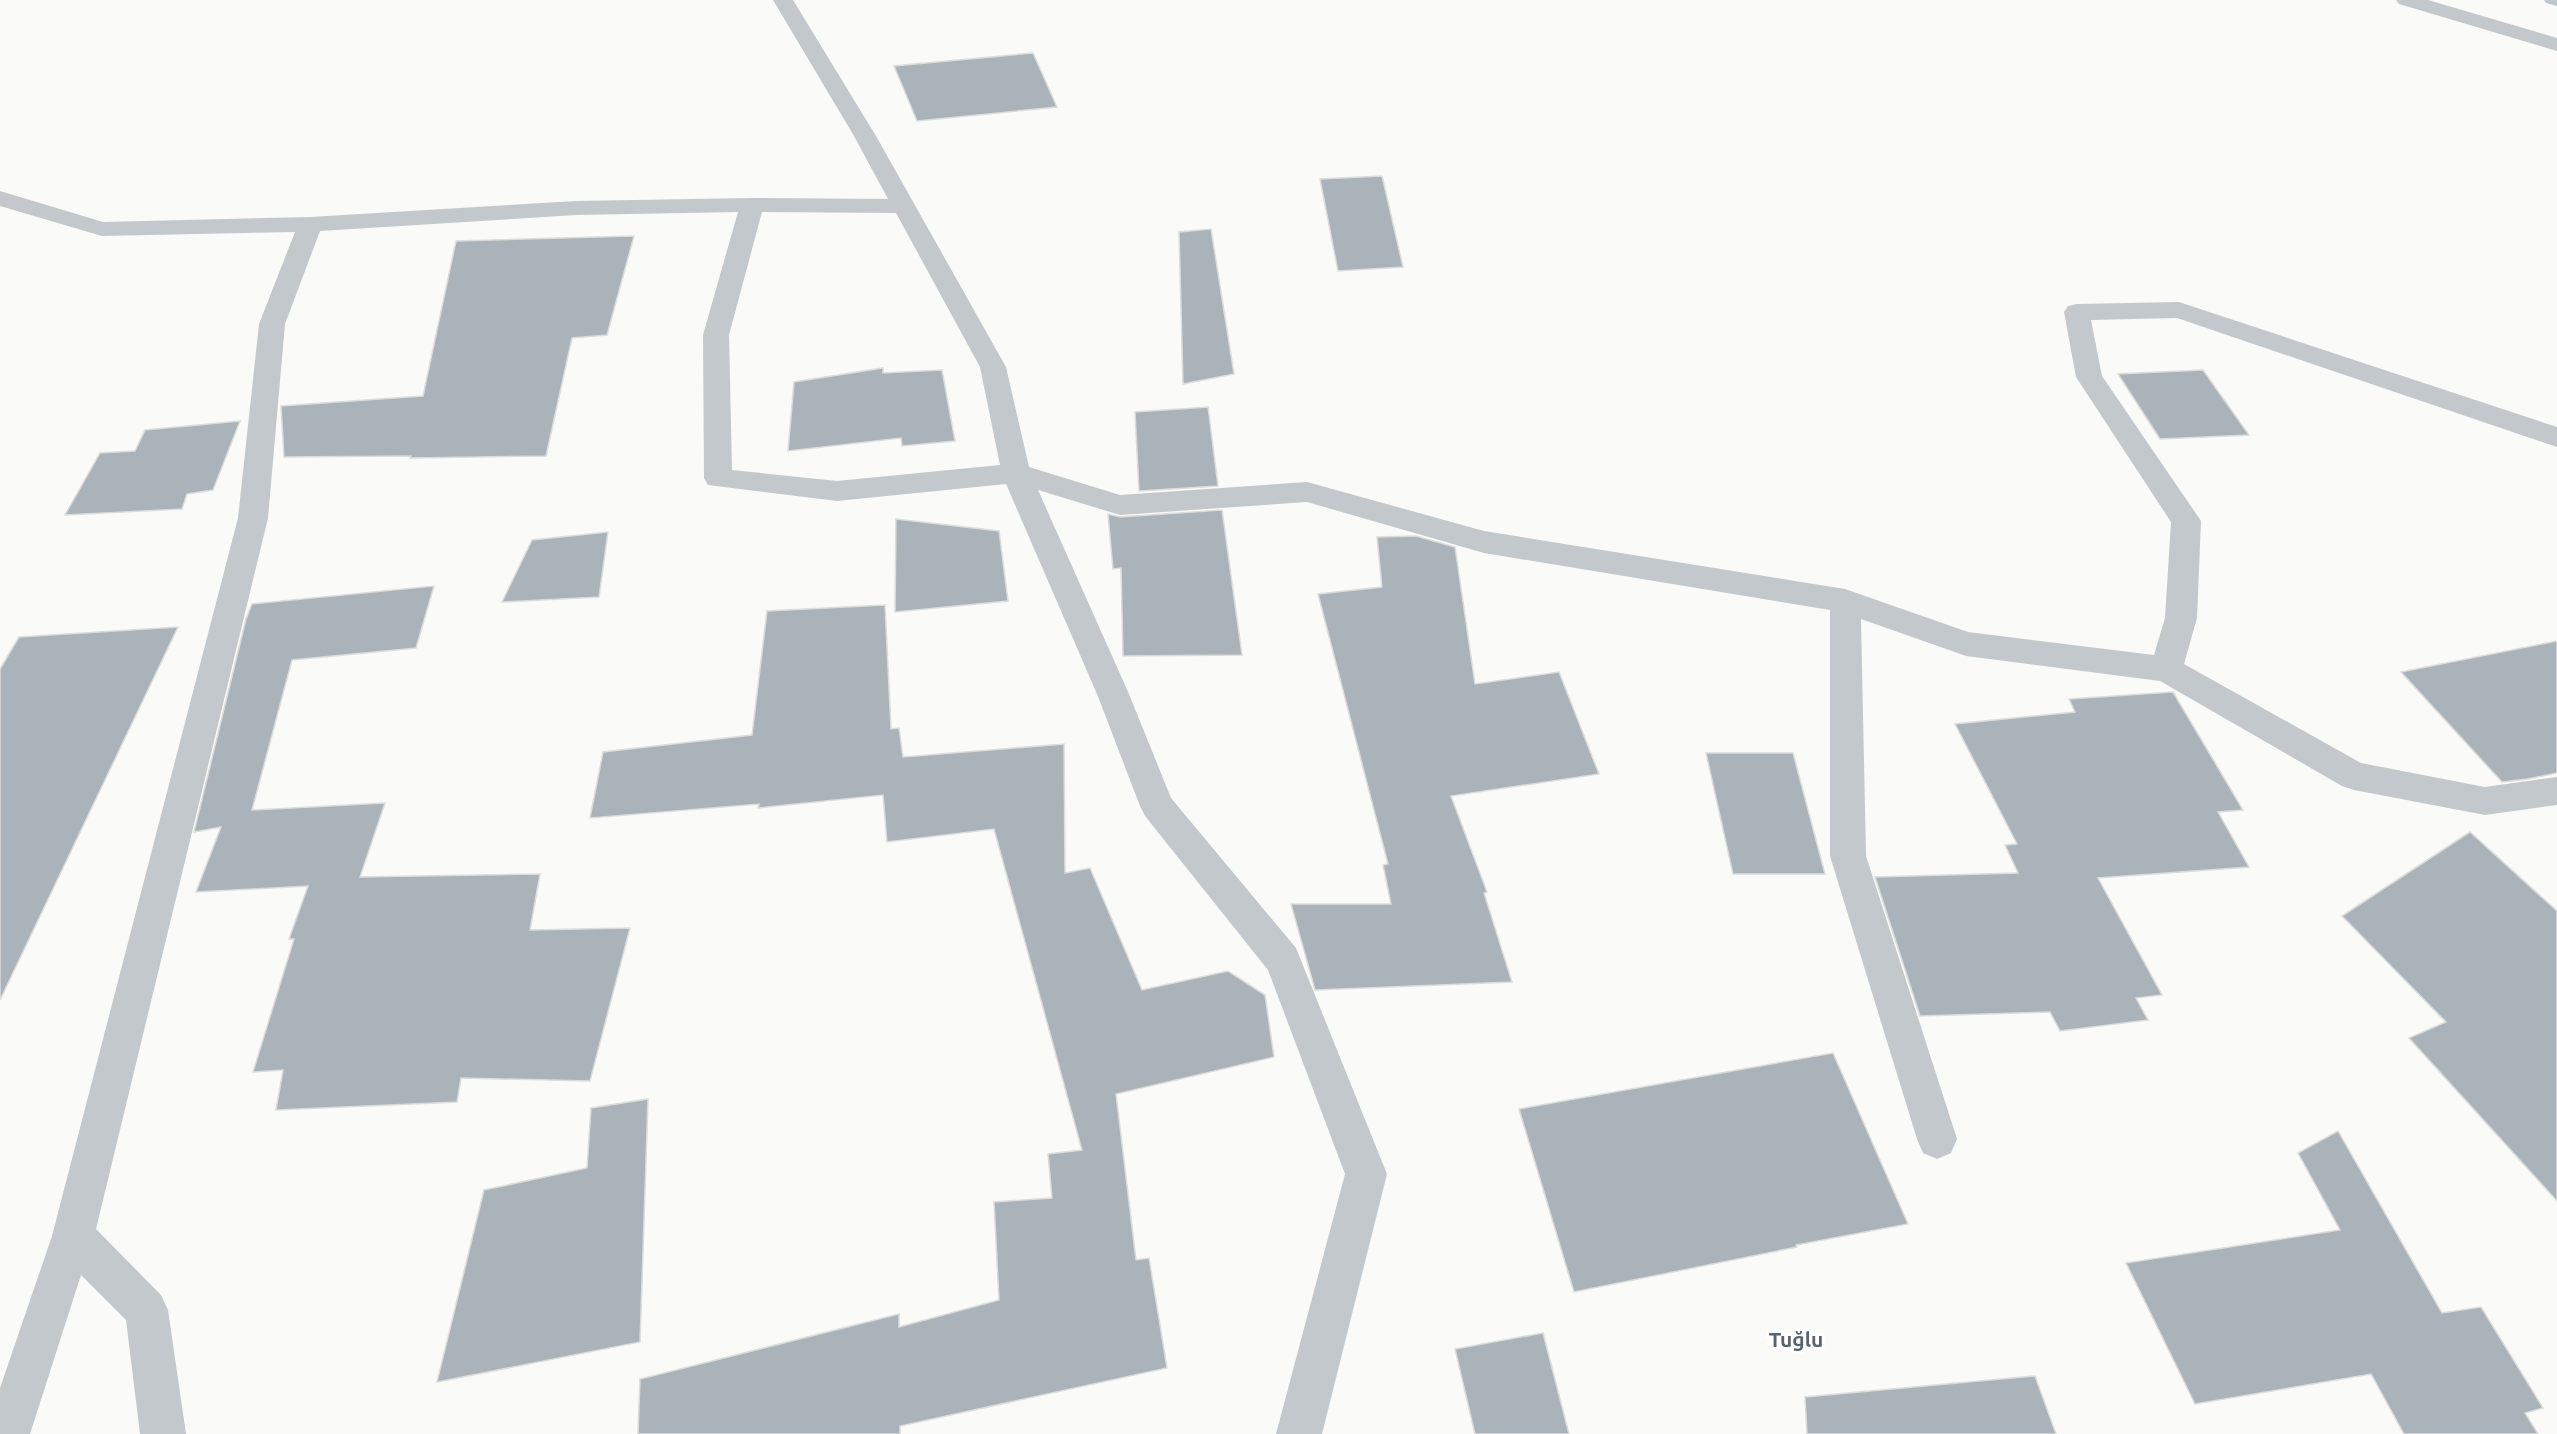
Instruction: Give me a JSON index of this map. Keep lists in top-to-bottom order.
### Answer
{
  "districts": ["Tuğlu"]
}
